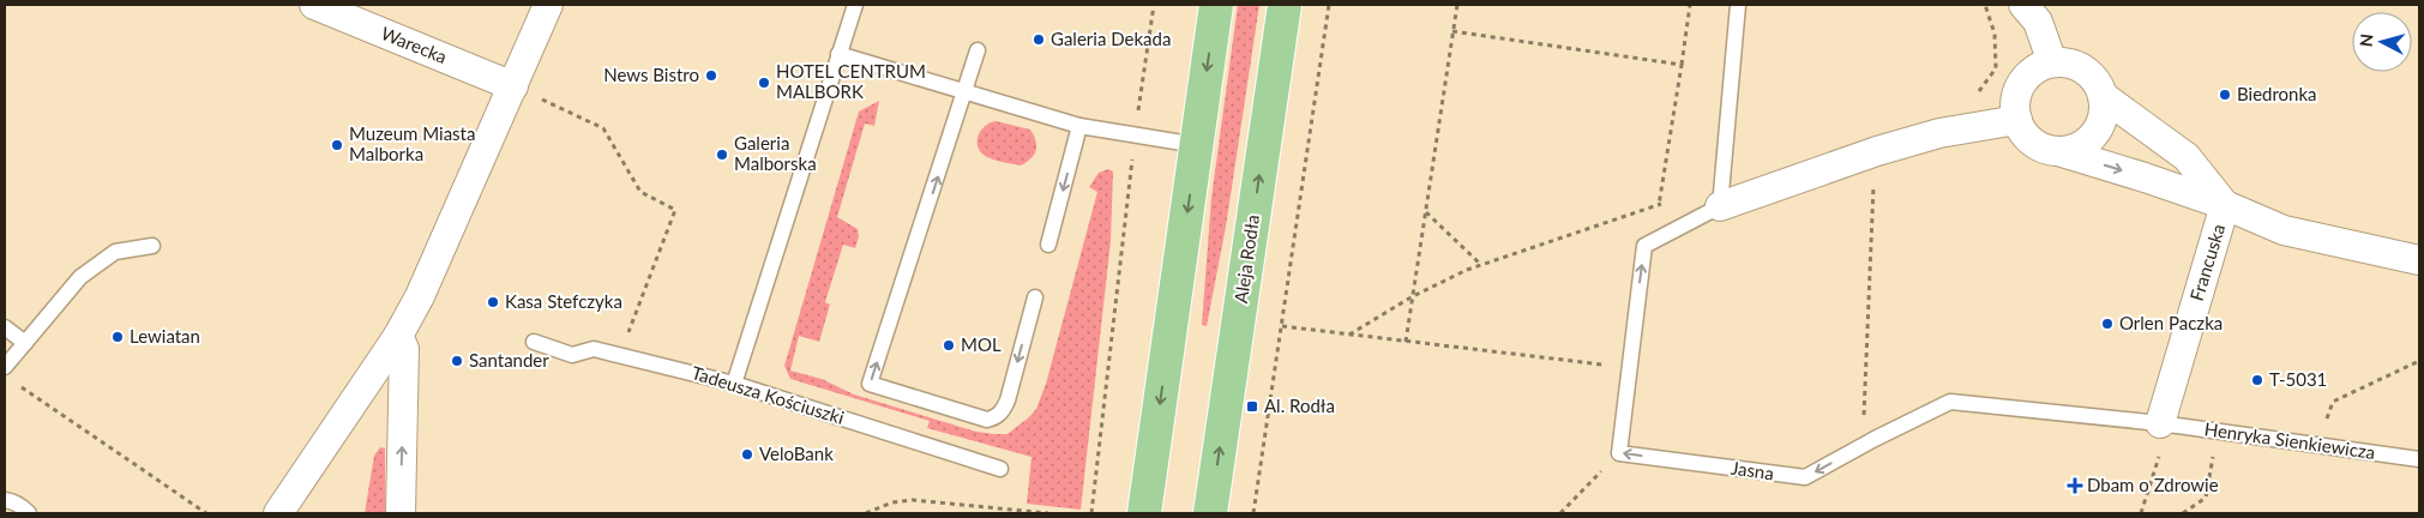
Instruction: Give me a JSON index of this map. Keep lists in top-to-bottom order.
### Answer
{
  "streets": {
    "main road": ["Aleja Rodła"],
    "street": ["Warecka", "Francuska"],
    "lane": ["Tadeusza Kościuszki", "Henryka Sienkiewicza", "Jasna"]
  },
  "crossings": [
    ["Francuska", "Henryka Sienkiewicza"],
    ["Francuska", "Jasna"],
    ["Henryka Sienkiewicza", "Jasna"]
  ],
  "one_way": ["Jasna"],
  "places": {
    "other": [
      "Galeria Dekada",
      "News Bistro",
      "HOTEL CENTRUM MALBORK",
      "Biedronka",
      "Muzeum Miasta Malborka",
      "Galeria Malborska",
      "Kasa Stefczyka",
      "Orlen Paczka",
      "Lewiatan",
      "MOL",
      "Santander",
      "T-5031",
      "VeloBank"
    ],
    "transit": ["Al. Rodła"],
    "health": ["Dbam o Zdrowie"]
  },
  "north": "left"
}
